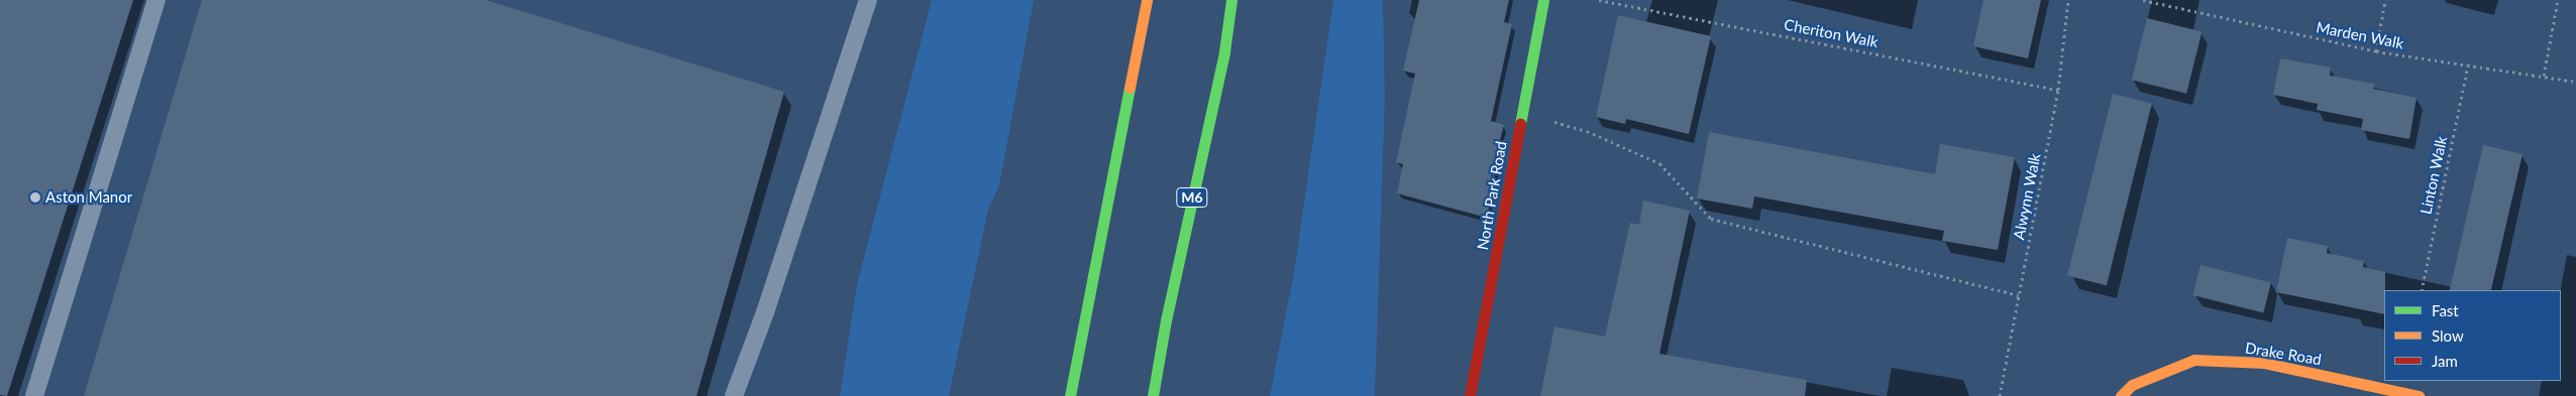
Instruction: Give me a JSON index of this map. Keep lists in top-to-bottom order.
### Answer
{
  "streets": {
    "main road": ["North Park Road", "M6", "Drake Road"],
    "path": [
      "Cheriton Walk",
      "Marden Walk",
      "Linton Walk",
      "Alwynn Walk"
    ]
  },
  "crossings": [
    ["Cheriton Walk", "Alwynn Walk"],
    ["Marden Walk", "Linton Walk"]
  ],
  "places": ["Aston Manor"],
  "legend": ["Fast", "Slow", "Jam"]
}
